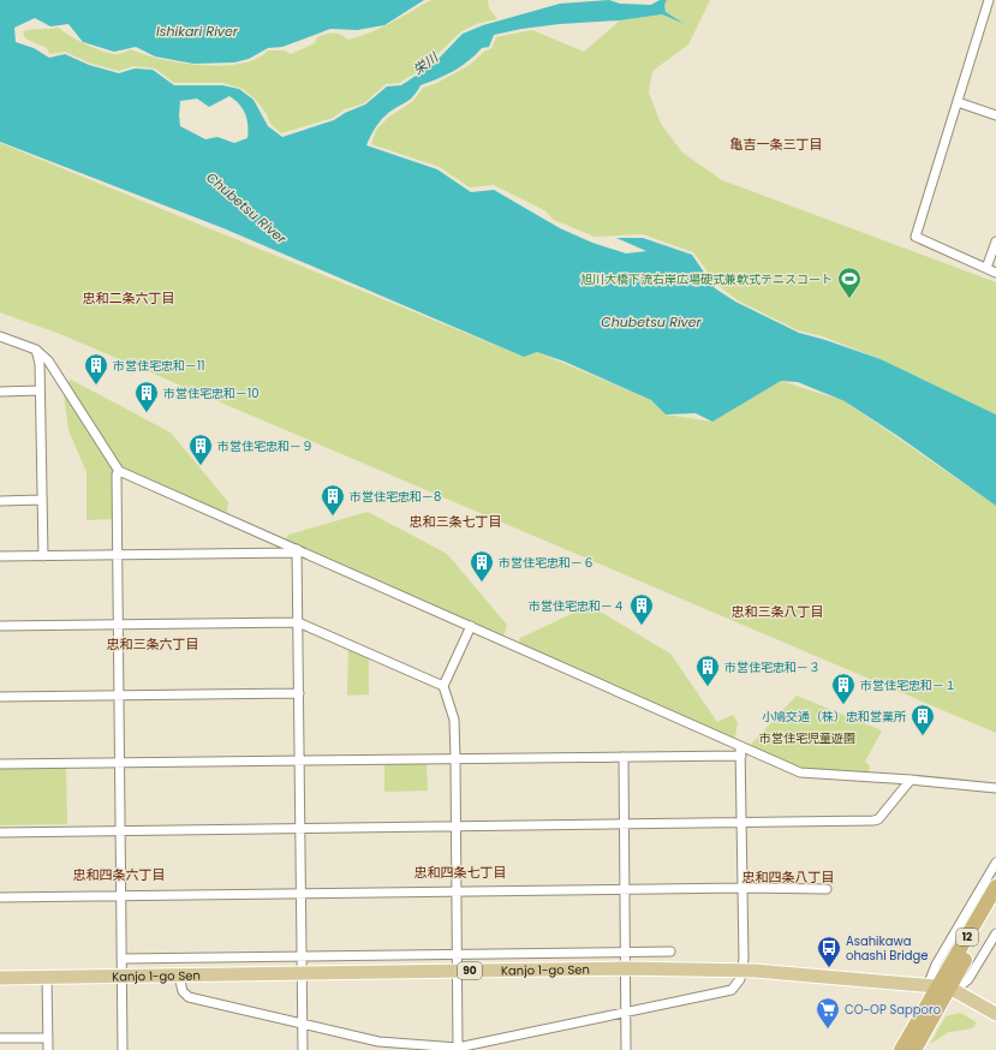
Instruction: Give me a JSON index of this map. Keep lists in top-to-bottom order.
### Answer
{
  "streets": {
    "highway": ["12"],
    "main road": ["Kanjo 1-go Sen", "90"]
  },
  "crossings": [
    ["12", "Kanjo 1-go Sen"]
  ],
  "districts": [
    "亀吉一条三丁目",
    "忠和二条六丁目",
    "忠和三条七丁目",
    "忠和三条八丁目",
    "忠和三条六丁目",
    "忠和四条七丁目",
    "忠和四条六丁目",
    "忠和四条八丁目"
  ],
  "water": ["Ishikari River", "栄川", "Chubetsu River"],
  "parks": ["市営住宅児童遊園"],
  "places": {
    "sports": ["旭川大橋下流右岸広場硬式兼軟式テニスコート"],
    "building": [
      "市営住宅忠和－11",
      "市営住宅忠和－10",
      "市営住宅忠和－９",
      "市営住宅忠和－8",
      "市営住宅忠和－６",
      "市営住宅忠和－４",
      "市営住宅忠和－３",
      "市営住宅忠和－１",
      "小鳩交通（株）忠和営業所"
    ],
    "bus stop": ["Asahikawa ohashi Bridge"],
    "supermarket": ["CO-OP Sapporo"]
  }
}
